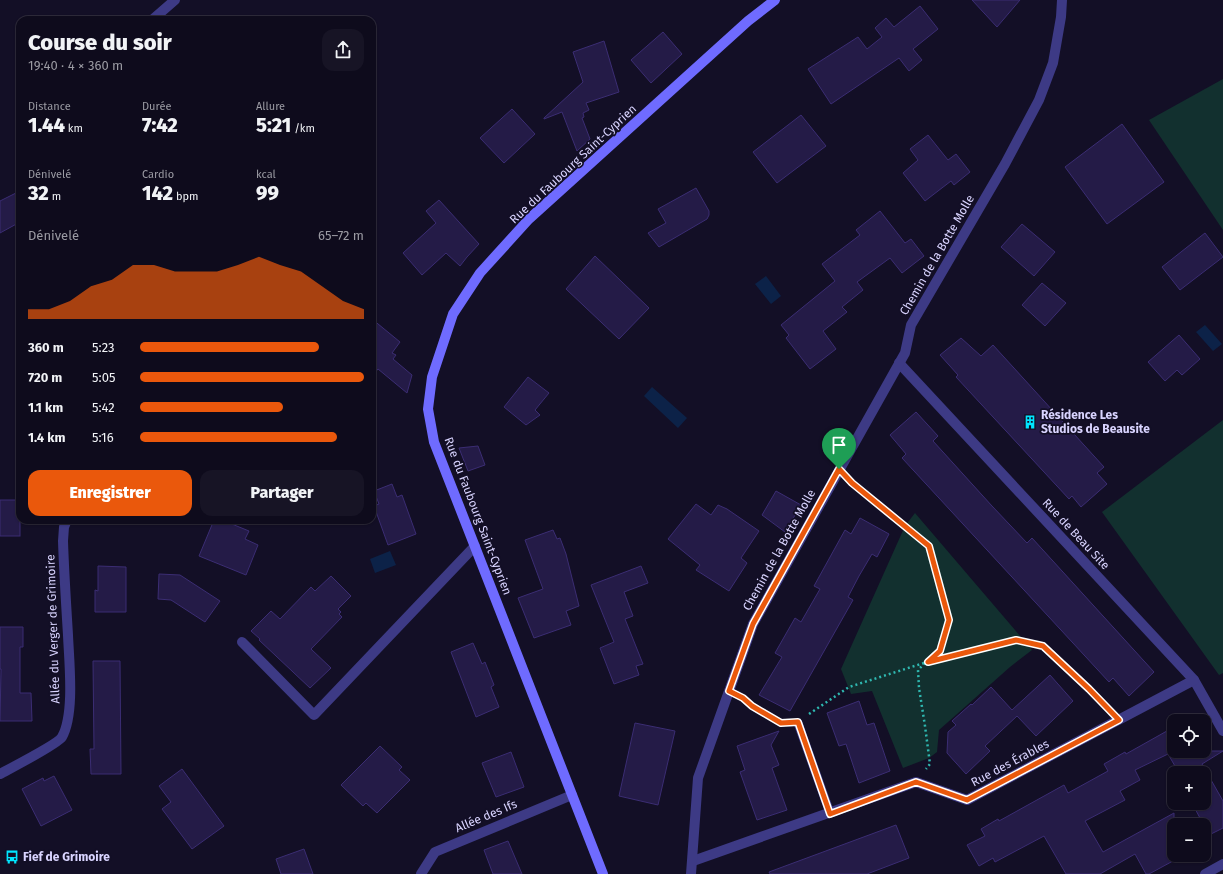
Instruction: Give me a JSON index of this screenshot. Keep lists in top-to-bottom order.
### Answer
{
  "streets": {
    "street": [
      "Rue du Faubourg Saint-Cyprien",
      "Chemin de la Botte Molle",
      "Rue de Beau Site",
      "Allée du Verger de Grimoire",
      "Rue des Érables",
      "Allée des Ifs"
    ]
  },
  "crossings": [
    ["Rue du Faubourg Saint-Cyprien", "Allée des Ifs"],
    ["Chemin de la Botte Molle", "Rue de Beau Site"],
    ["Rue de Beau Site", "Rue des Érables"]
  ],
  "places": {
    "building": ["Résidence Les Studios de Beausite"],
    "bus stop": ["Fief de Grimoire"]
  },
  "page": {
    "heading": ["Course du soir", "19:40 · 4 × 360 m"],
    "stats": [
      ["Distance", "1.44 km"],
      ["Durée", "7:42"],
      ["Allure", "5:21 /km"],
      ["Dénivelé", "32 m"],
      ["Cardio", "142 bpm"],
      ["kcal", "99"]
    ],
    "chart": ["Dénivelé", "65–72 m"],
    "list": [
      {
        "name": "360 m",
        "note": "5:23"
      },
      {
        "name": "720 m",
        "note": "5:05"
      },
      {
        "name": "1.1 km",
        "note": "5:42"
      },
      {
        "name": "1.4 km",
        "note": "5:16"
      }
    ],
    "buttons": ["Enregistrer", "Partager"],
    "map_buttons": ["+", "−"]
  }
}
